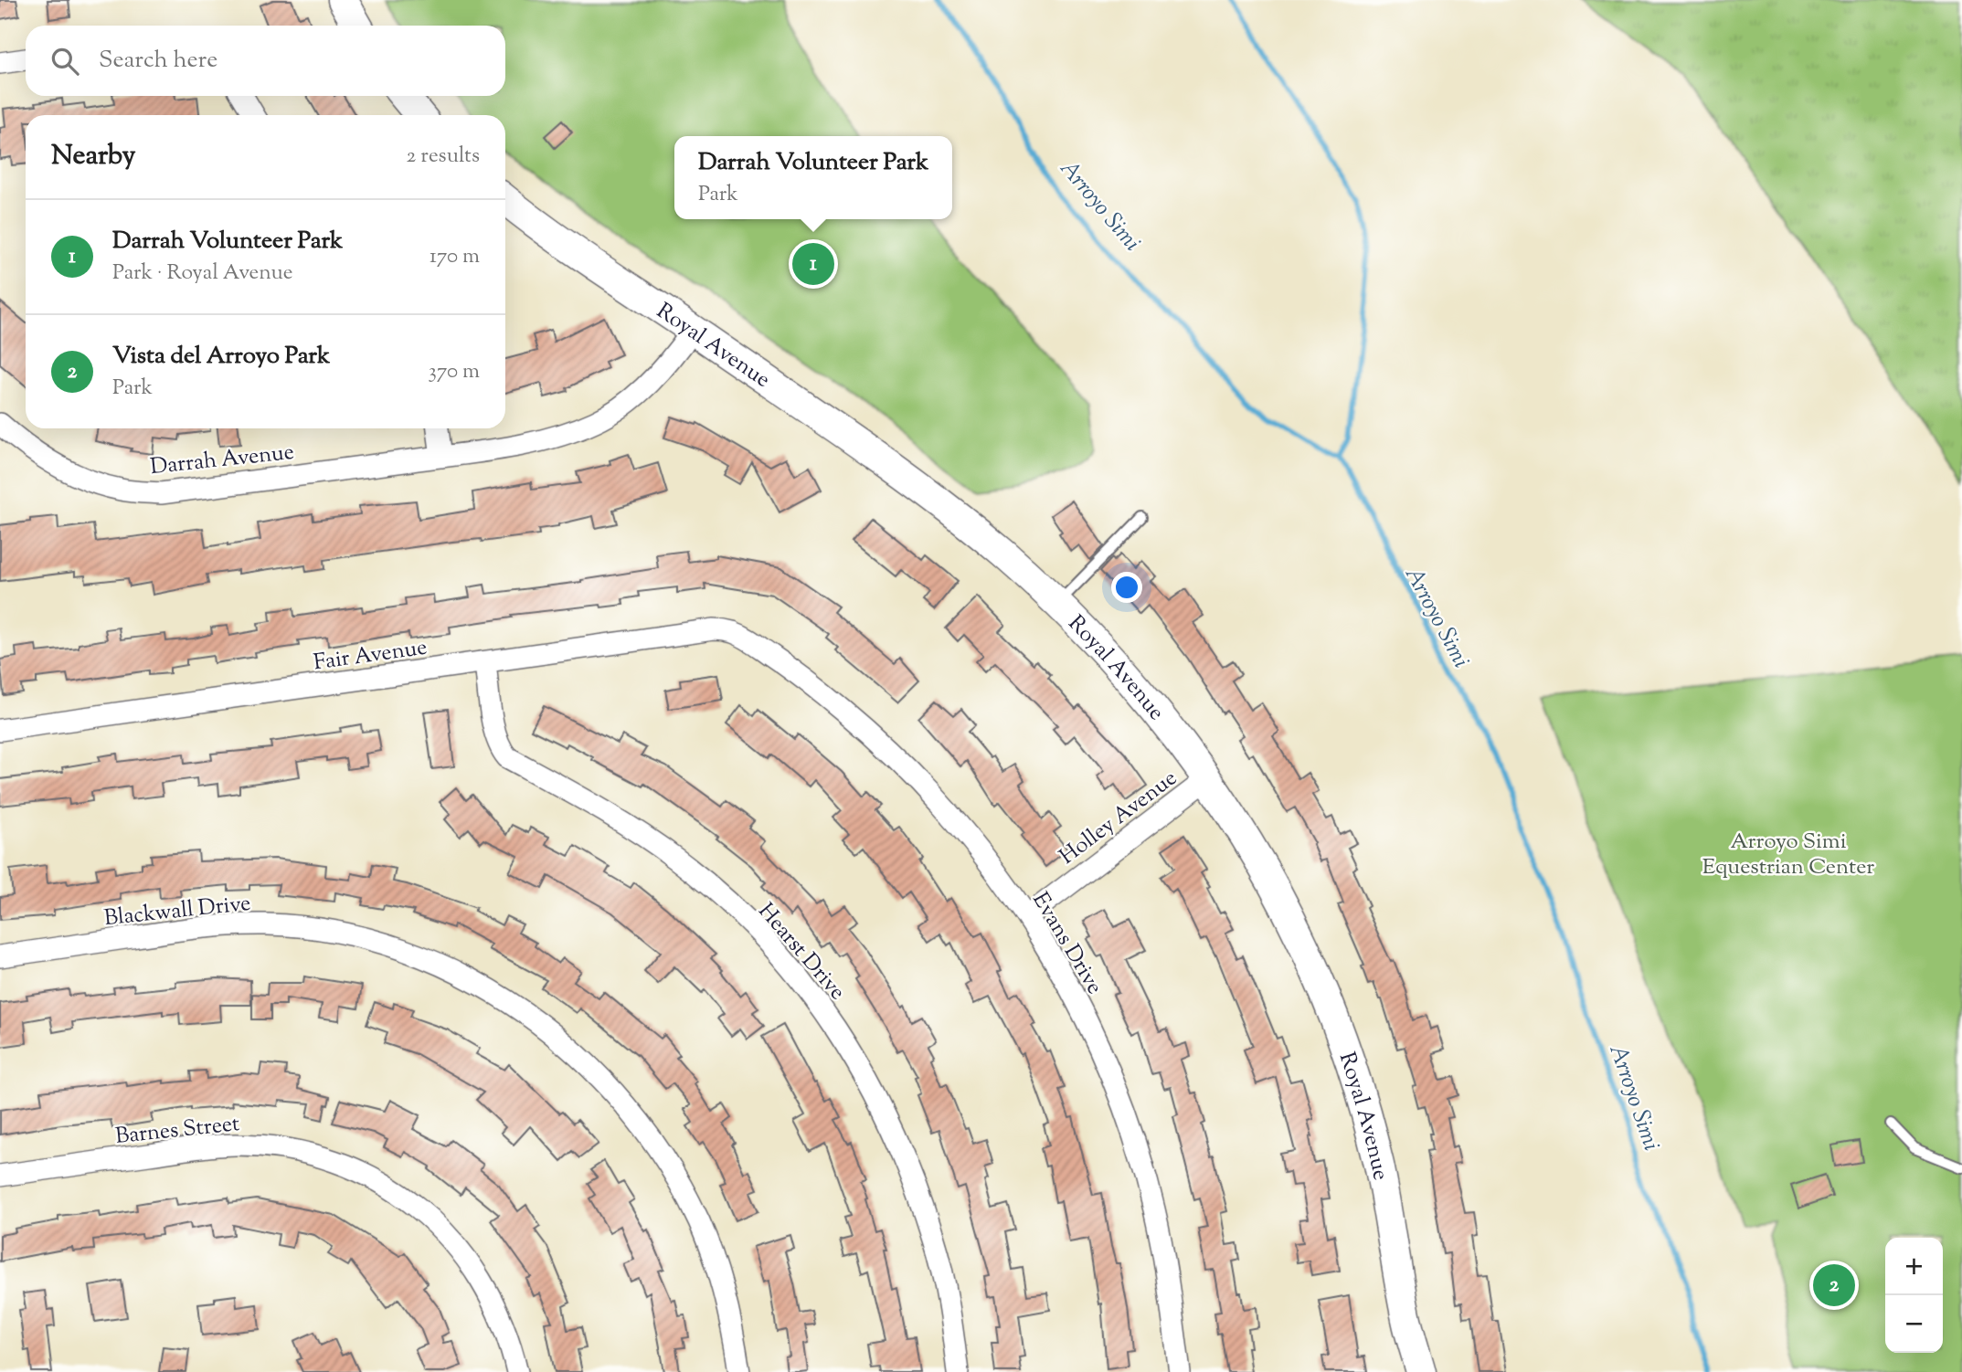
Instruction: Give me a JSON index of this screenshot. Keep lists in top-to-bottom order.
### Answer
{
  "streets": {
    "main road": ["Royal Avenue"],
    "street": [
      "Darrah Avenue",
      "Fair Avenue",
      "Holley Avenue",
      "Blackwall Drive",
      "Evans Drive",
      "Hearst Drive",
      "Barnes Street"
    ]
  },
  "crossings": [
    ["Royal Avenue", "Darrah Avenue"],
    ["Royal Avenue", "Holley Avenue"],
    ["Fair Avenue", "Evans Drive"],
    ["Fair Avenue", "Hearst Drive"],
    ["Holley Avenue", "Evans Drive"]
  ],
  "water": ["Arroyo Simi"],
  "parks": ["Arroyo Simi Equestrian Center"],
  "page": {
    "search": "Search here",
    "heading": ["Nearby", "2 results"],
    "popup": ["Darrah Volunteer Park", "Park"],
    "list": [
      {
        "mark": "1",
        "name": "Darrah Volunteer Park",
        "note": "Park · Royal Avenue",
        "value": "170 m"
      },
      {
        "mark": "2",
        "name": "Vista del Arroyo Park",
        "note": "Park",
        "value": "370 m"
      }
    ],
    "pins": ["1", "2"],
    "map_buttons": ["+", "−"]
  }
}
